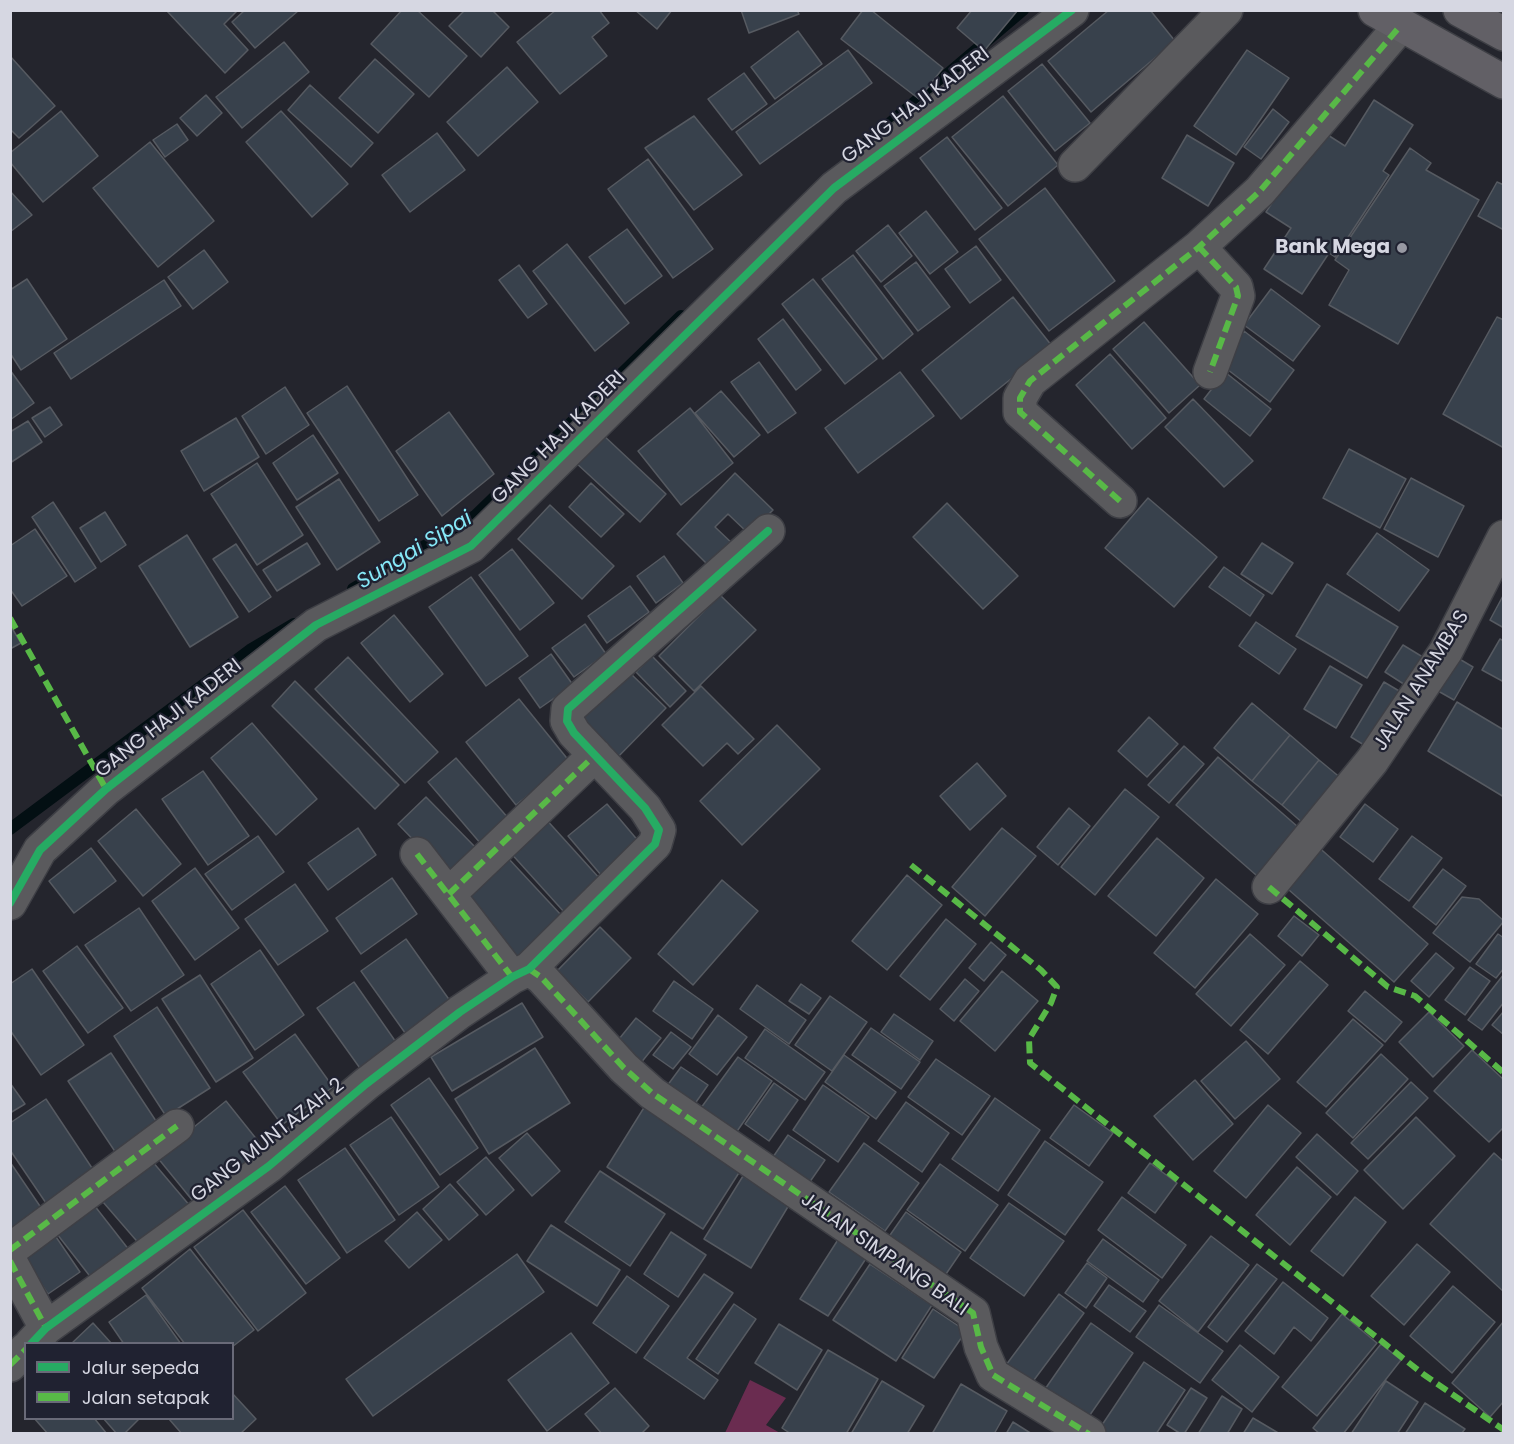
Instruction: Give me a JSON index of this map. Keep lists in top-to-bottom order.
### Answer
{
  "streets": {
    "street": [
      "GANG HAJI KADERI",
      "JALAN ANAMBAS",
      "GANG MUNTAZAH 2",
      "JALAN SIMPANG BALI"
    ]
  },
  "crossings": [
    ["GANG MUNTAZAH 2", "JALAN SIMPANG BALI"]
  ],
  "water": ["Sungai Sipai"],
  "places": ["Bank Mega"],
  "legend": ["Jalur sepeda", "Jalan setapak"]
}
